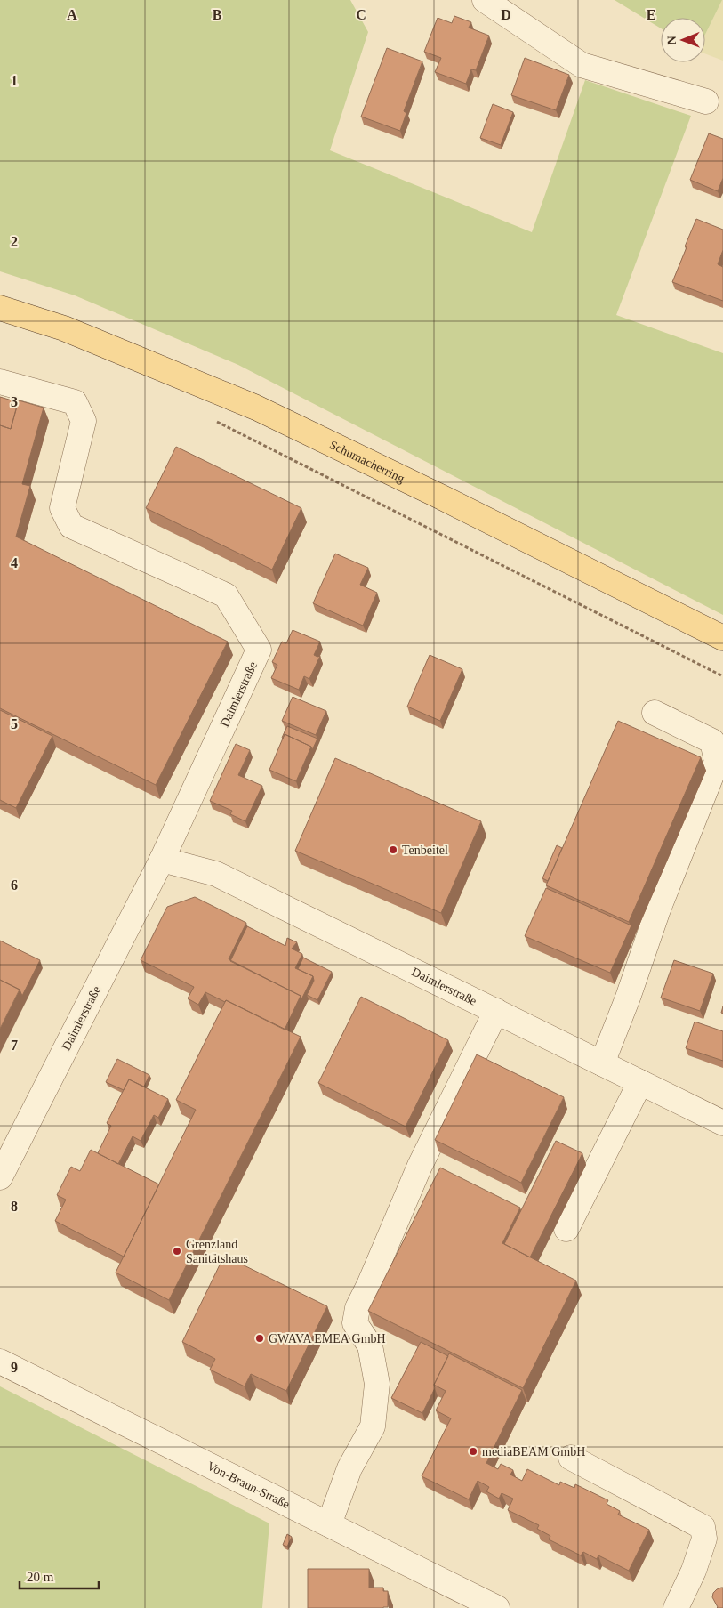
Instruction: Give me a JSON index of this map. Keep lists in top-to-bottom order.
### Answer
{
  "streets": {
    "main road": ["Schumacherring"],
    "street": ["Daimlerstraße", "Von-Braun-Straße"]
  },
  "places": [
    "Tenbeitel",
    "Grenzland Sanitätshaus",
    "GWAVA EMEA GmbH",
    "mediaBEAM GmbH"
  ],
  "scale_bar": "20 m",
  "north": "left",
  "grid": {
    "columns": [
      "A",
      "B",
      "C",
      "D",
      "E"
    ],
    "rows": [
      "1",
      "2",
      "3",
      "4",
      "5",
      "6",
      "7",
      "8",
      "9"
    ]
  }
}
